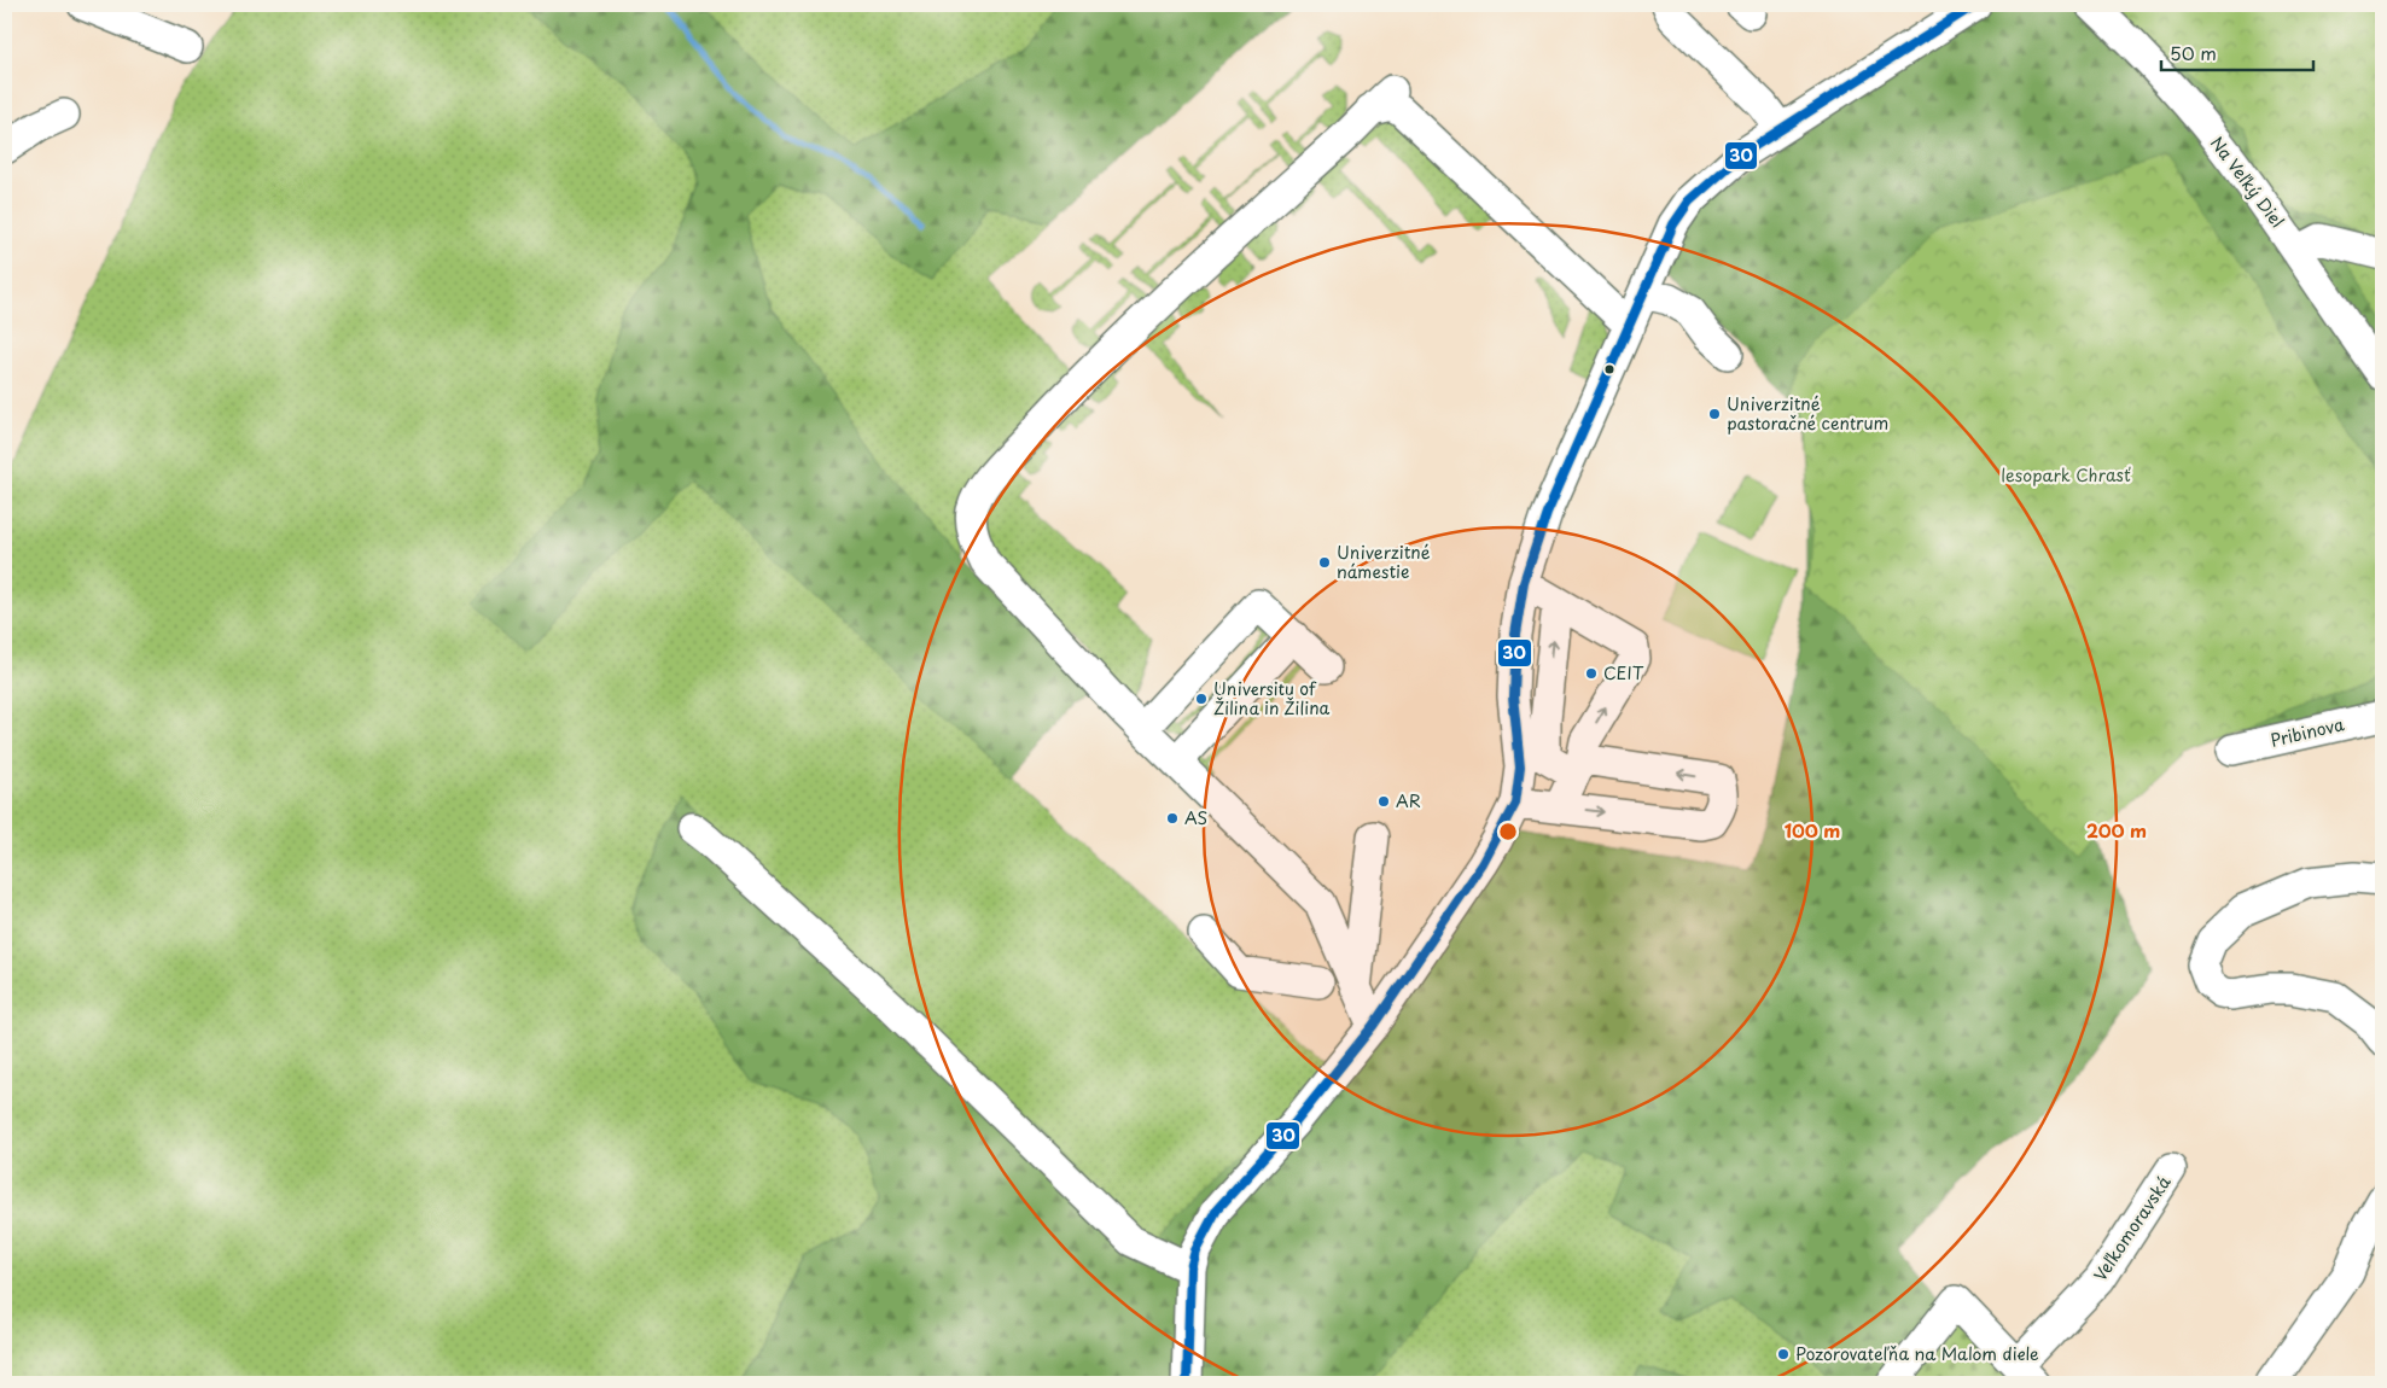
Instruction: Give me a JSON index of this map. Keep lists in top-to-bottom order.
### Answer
{
  "streets": {
    "street": ["Na Veľký Diel", "Pribinova", "Veľkomoravská"]
  },
  "parks": ["lesopark Chrasť"],
  "places": [
    "Univerzitné pastoračné centrum",
    "Univerzitné námestie",
    "CEIT",
    "University of Žilina in Žilina",
    "AR",
    "AS",
    "Pozorovateľňa na Malom diele"
  ],
  "lines": ["transit line 30"],
  "scale_bar": "50 m",
  "rings": ["100 m", "200 m"]
}
